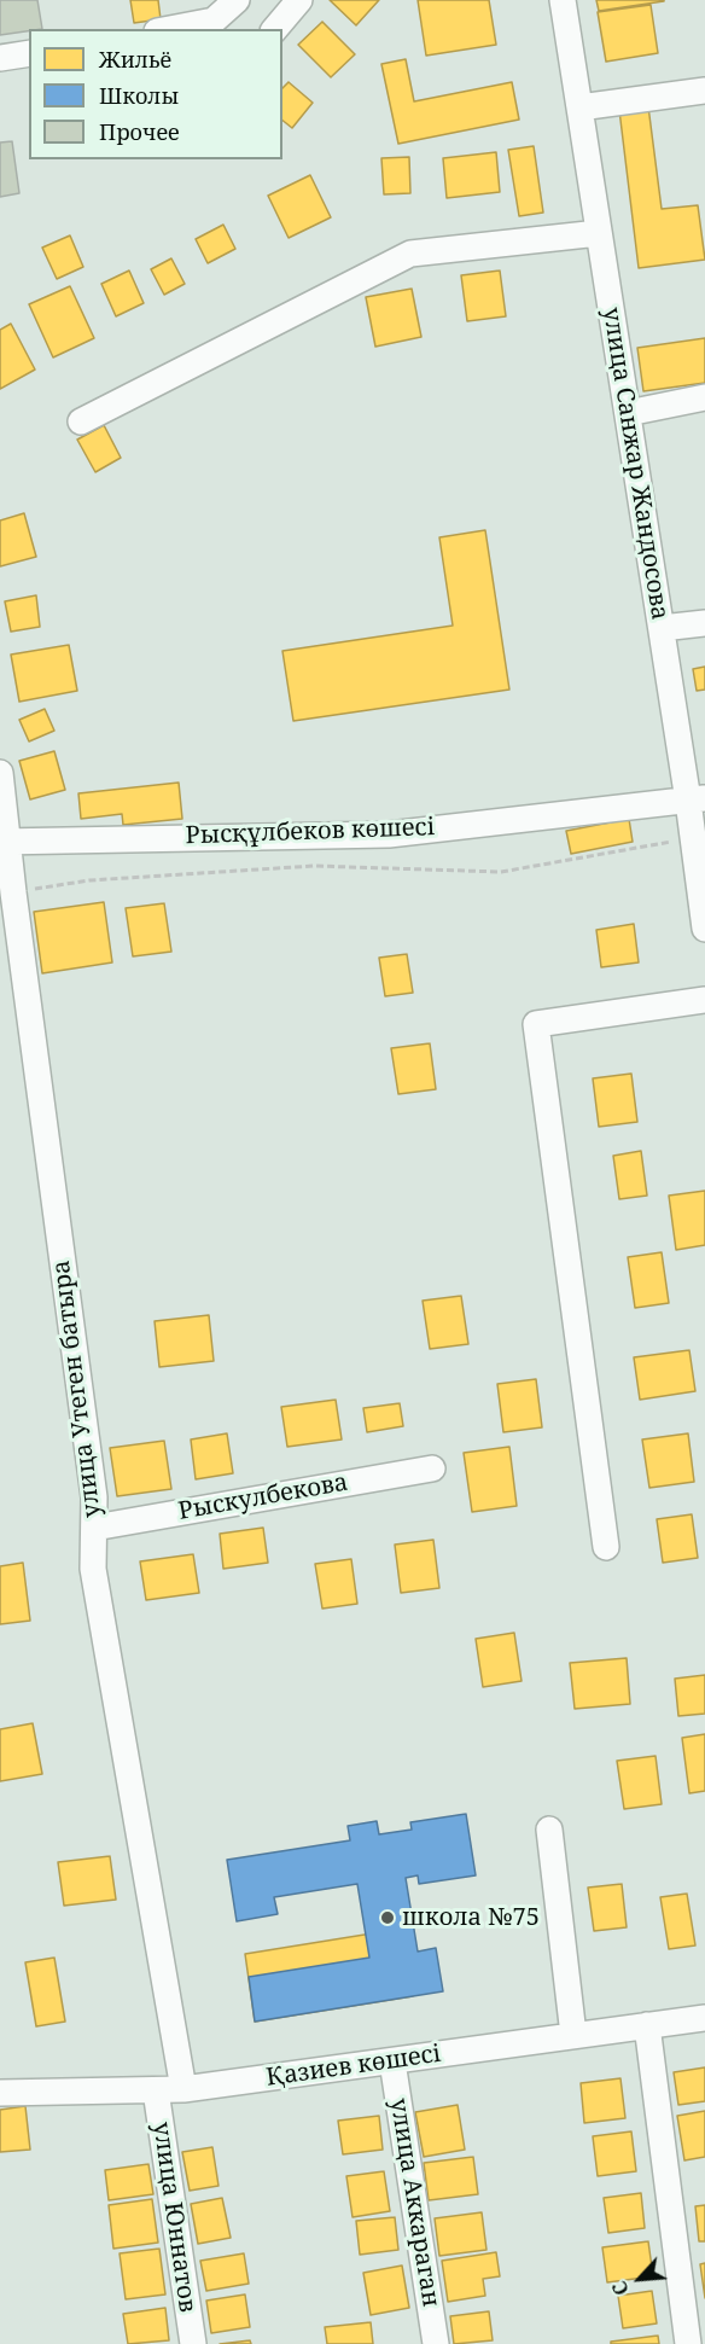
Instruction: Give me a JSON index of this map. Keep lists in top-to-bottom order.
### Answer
{
  "streets": {
    "street": [
      "улица Санжар Жандосова",
      "Рысқұлбеков көшесі",
      "улица Утеген батыра",
      "Рыскулбекова",
      "Қазиев көшесі",
      "улица Аккараган",
      "улица Юннатов"
    ]
  },
  "crossings": [
    ["улица Санжар Жандосова", "Рысқұлбеков көшесі"],
    ["Рысқұлбеков көшесі", "улица Утеген батыра"],
    ["улица Утеген батыра", "Рыскулбекова"],
    ["улица Утеген батыра", "Қазиев көшесі"],
    ["Қазиев көшесі", "улица Аккараган"],
    ["Қазиев көшесі", "улица Юннатов"]
  ],
  "places": ["школа №75"],
  "legend": ["Жильё", "Школы", "Прочее"],
  "north": "bottom left"
}
